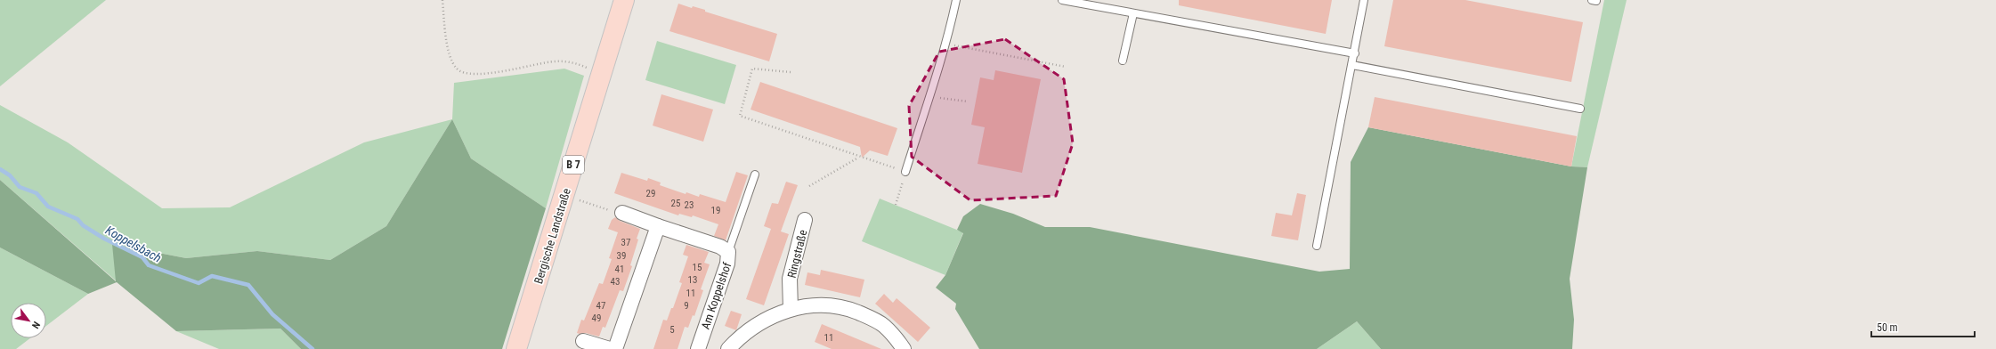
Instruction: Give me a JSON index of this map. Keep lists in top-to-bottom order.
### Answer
{
  "streets": {
    "main road": ["B 7", "Bergische Landstraße"],
    "street": ["Ringstraße", "Am Koppelshof"]
  },
  "water": ["Koppelsbach"],
  "house_numbers": [
    "29",
    "25",
    "23",
    "19",
    "37",
    "39",
    "15",
    "41",
    "13",
    "43",
    "11",
    "47",
    "9",
    "49",
    "5",
    "11"
  ],
  "scale_bar": "50 m",
  "north": "bottom right"
}
